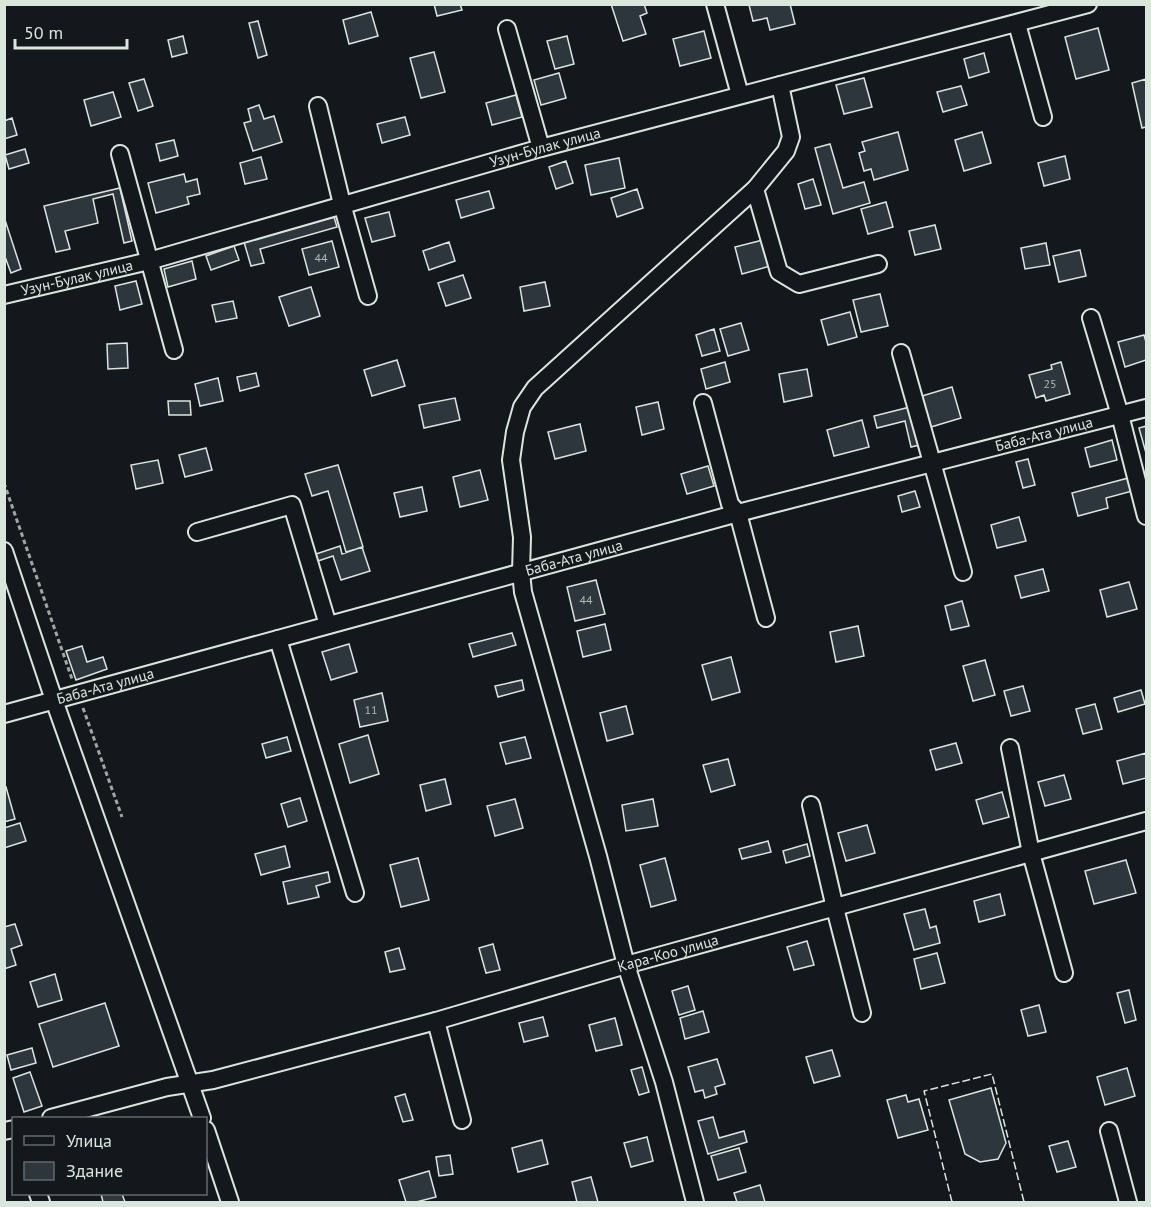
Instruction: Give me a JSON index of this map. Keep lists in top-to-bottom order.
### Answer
{
  "streets": {
    "street": ["Узун-Булак улица", "Баба-Ата улица", "Кара-Коо улица"]
  },
  "house_numbers": [
    "44",
    "25",
    "44",
    "11"
  ],
  "legend": ["Улица", "Здание"],
  "scale_bar": "50 m"
}
